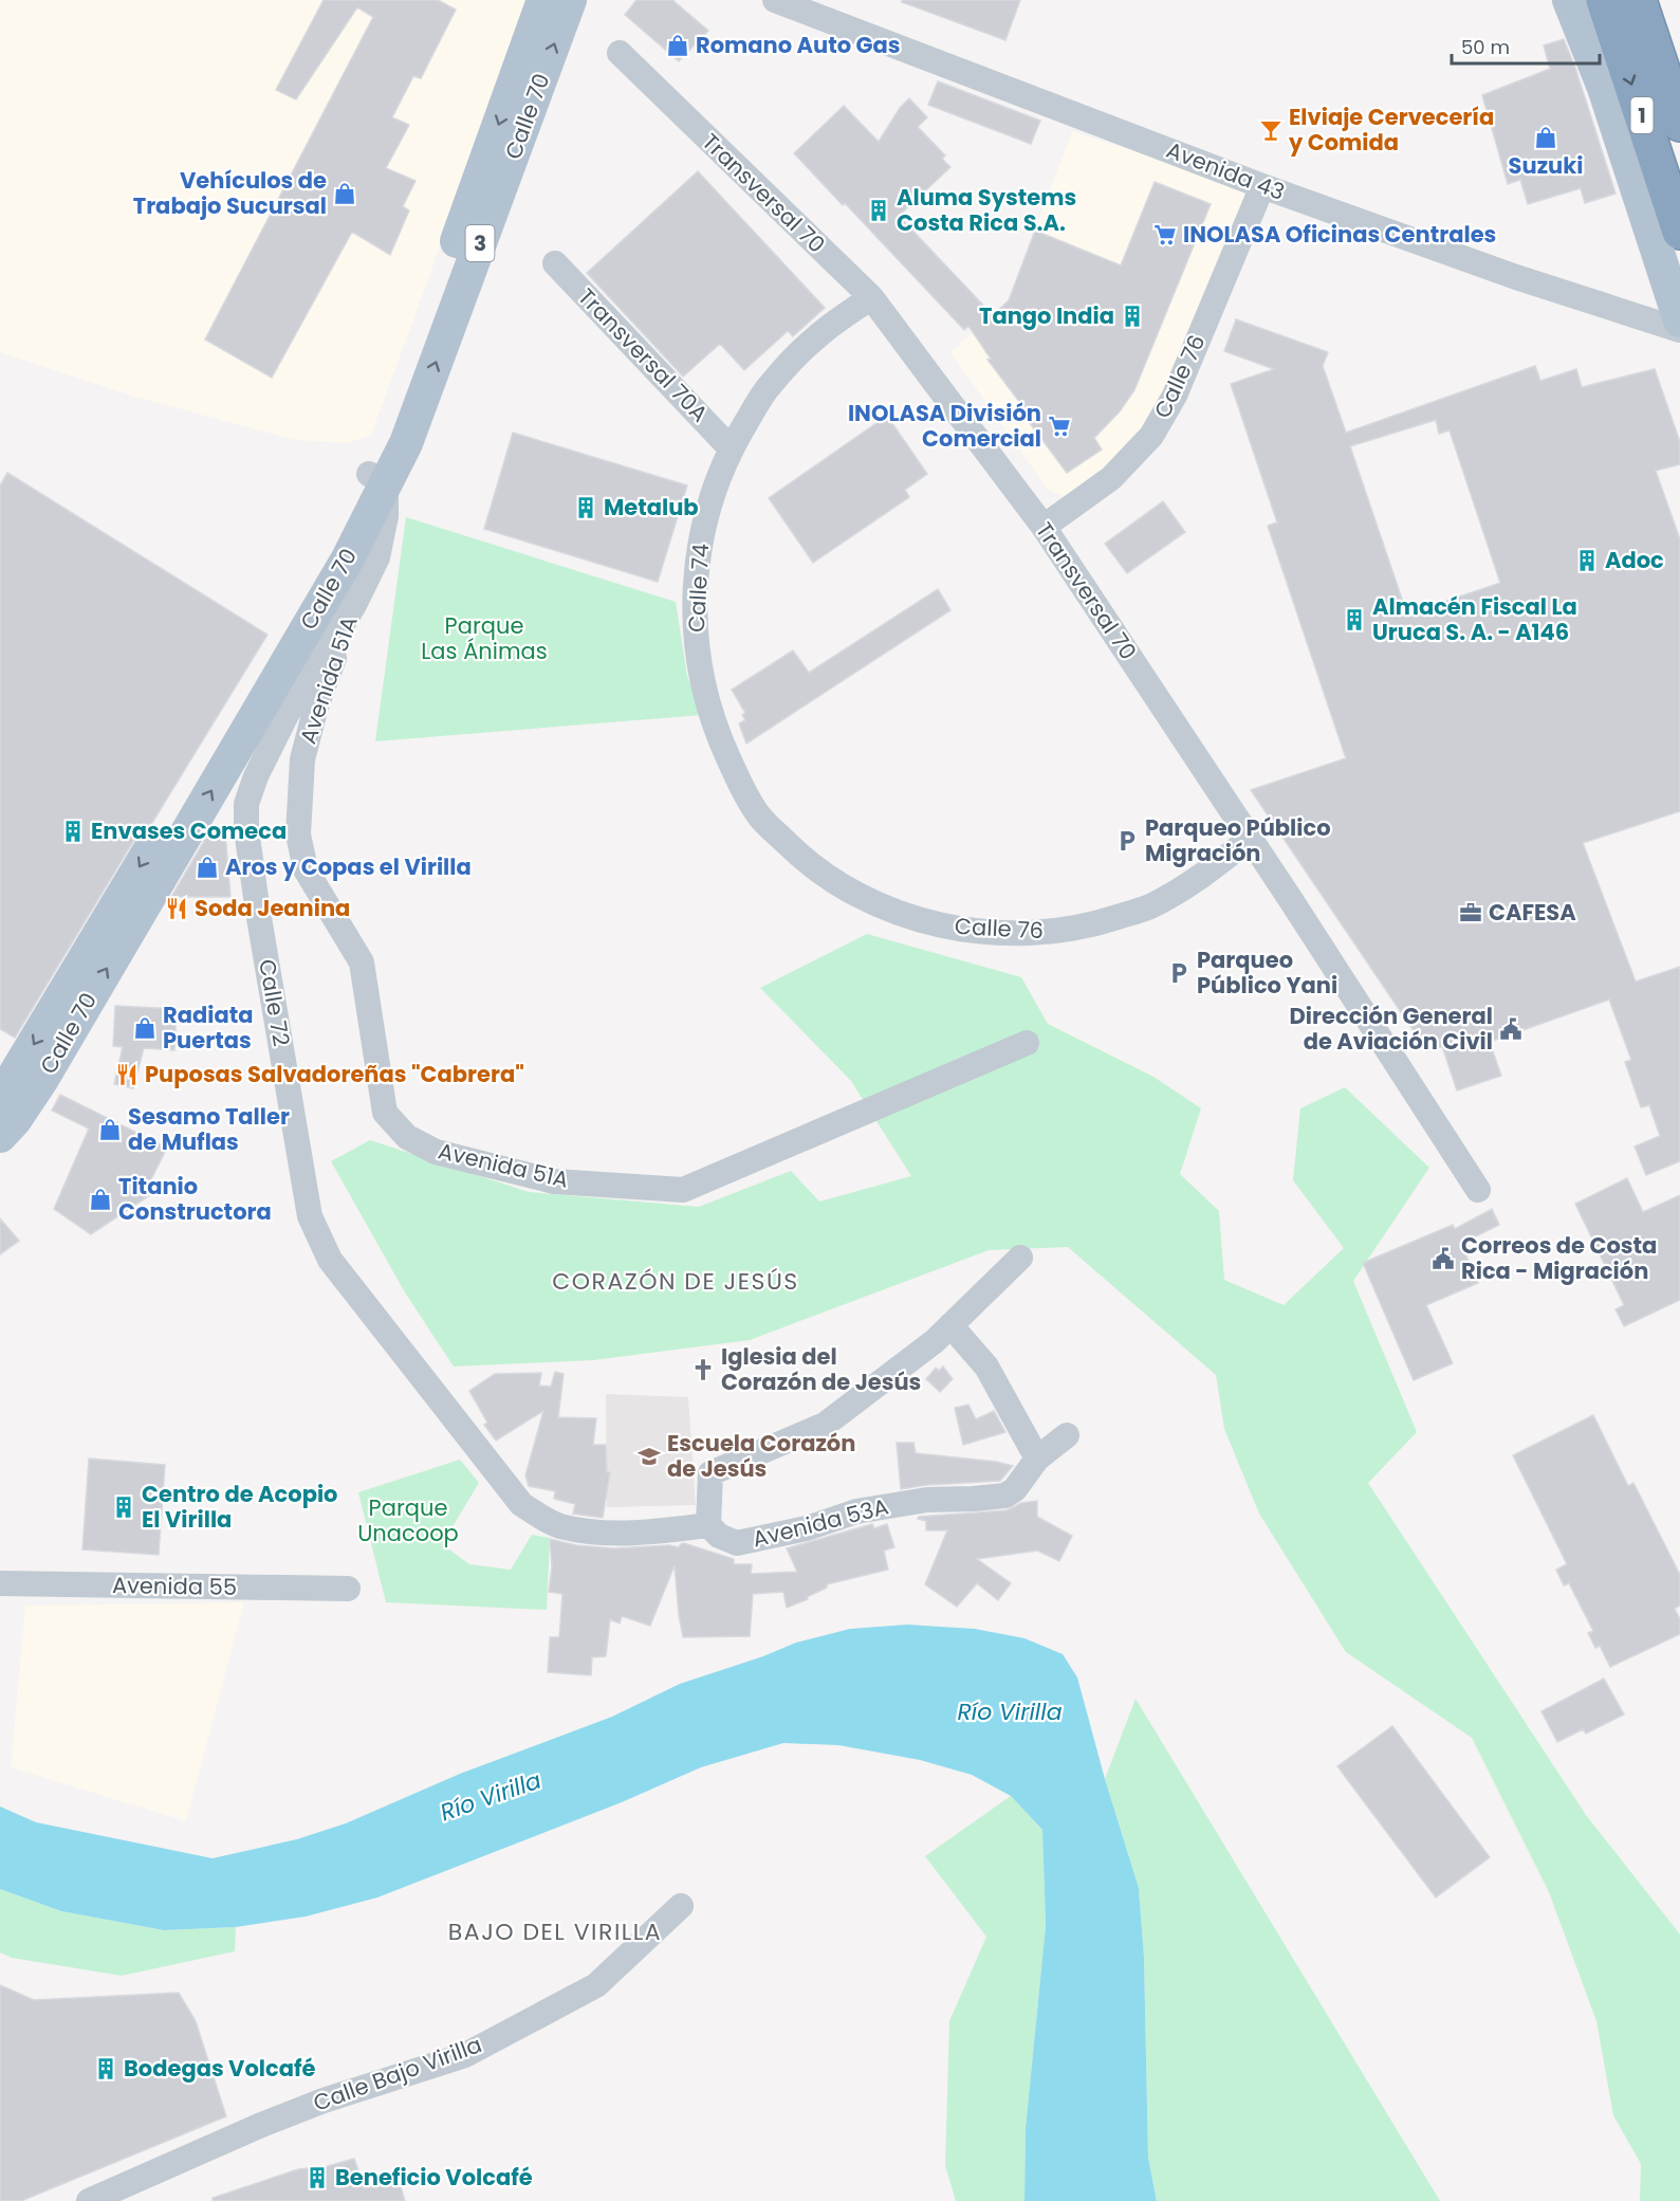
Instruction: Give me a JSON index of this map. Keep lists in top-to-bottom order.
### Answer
{
  "streets": {
    "highway": ["1"],
    "main road": ["Calle 70", "3"],
    "street": [
      "Avenida 43",
      "Transversal 70",
      "Transversal 70A",
      "Calle 76",
      "Calle 74",
      "Avenida 51A",
      "Calle 72",
      "Avenida 53A",
      "Avenida 55",
      "Calle Bajo Virilla"
    ]
  },
  "crossings": [
    ["Calle 70", "Calle 72"],
    ["Avenida 43", "Calle 76"],
    ["Transversal 70", "Calle 76"],
    ["Transversal 70", "Calle 74"],
    ["Transversal 70A", "Calle 74"],
    ["Calle 76", "Calle 74"],
    ["Avenida 51A", "Calle 72"],
    ["Calle 72", "Avenida 53A"]
  ],
  "districts": ["CORAZÓN DE JESÚS", "BAJO DEL VIRILLA"],
  "water": ["Río Virilla"],
  "parks": ["Parque Las Ánimas", "Parque Unacoop"],
  "places": {
    "shop": [
      "Romano Auto Gas",
      "Suzuki",
      "Vehículos de Trabajo Sucursal",
      "Aros y Copas el Virilla",
      "Radiata Puertas",
      "Sesamo Taller de Muflas",
      "Titanio Constructora"
    ],
    "bar": ["Elviaje Cervecería y Comida"],
    "building": [
      "Aluma Systems Costa Rica S.A.",
      "Tango India",
      "Metalub",
      "Adoc",
      "Almacén Fiscal La Uruca S. A. - A146",
      "Envases Comeca",
      "Centro de Acopio El Virilla",
      "Bodegas Volcafé",
      "Beneficio Volcafé"
    ],
    "supermarket": ["INOLASA Oficinas Centrales", "INOLASA División Comercial"],
    "parking": ["Parqueo Público Migración", "Parqueo Público Yani"],
    "restaurant": ["Soda Jeanina", "Puposas Salvadoreñas \"Cabrera\""],
    "office": ["CAFESA"],
    "public building": ["Dirección General de Aviación Civil", "Correos de Costa Rica - Migración"],
    "church": ["Iglesia del Corazón de Jesús"],
    "school or university": ["Escuela Corazón de Jesús"]
  },
  "scale_bar": "50 m"
}
